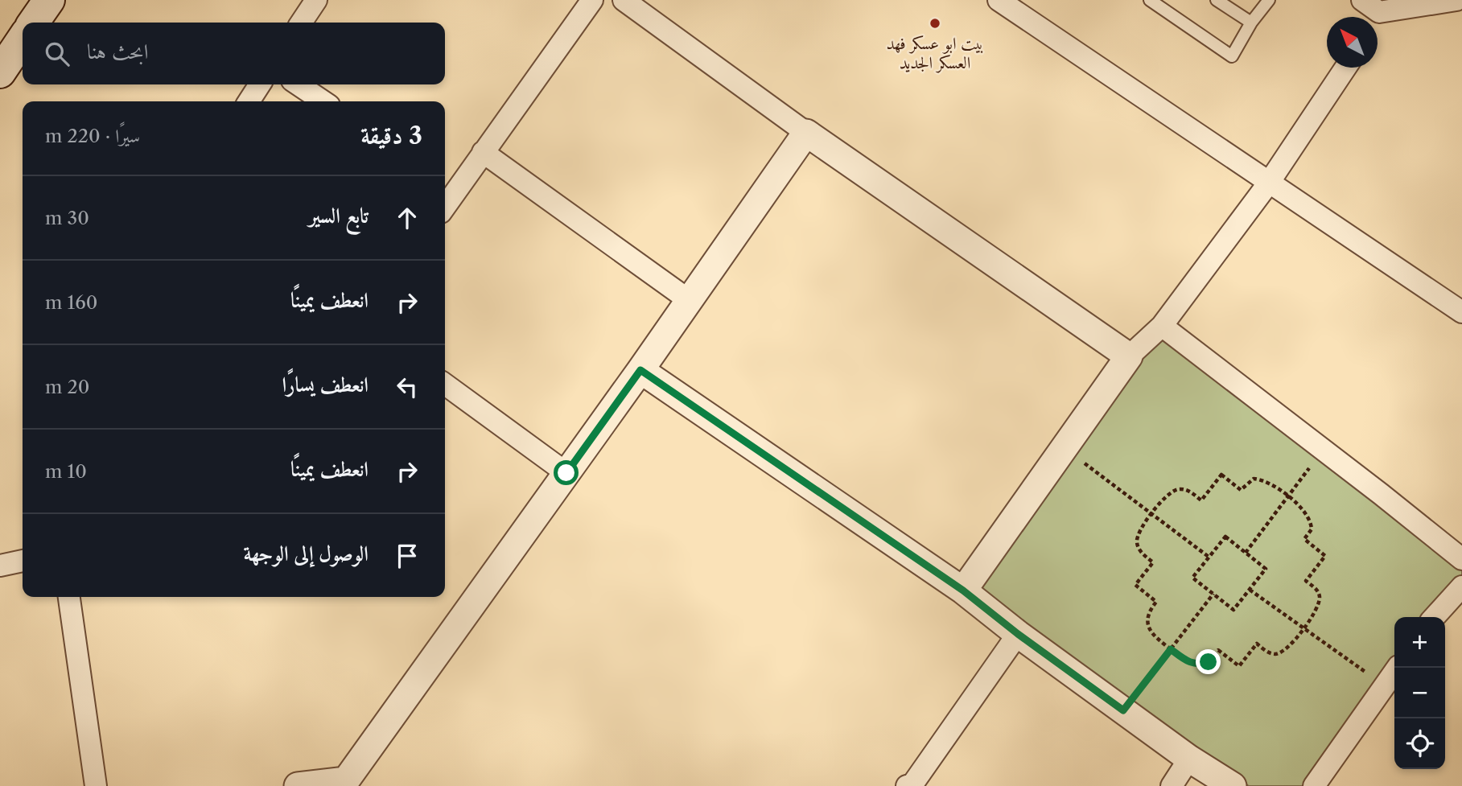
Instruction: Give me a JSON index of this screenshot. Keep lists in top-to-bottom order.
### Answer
{
  "places": ["بيت ابو عسكر فهد العسكر الجديد"],
  "north": "top left",
  "page": {
    "search": "ابحث هنا",
    "heading": ["3 دقيقة", "سيرًا · 220 m"],
    "list": [
      ["تابع السير", "30 m"],
      ["انعطف يمينًا", "160 m"],
      ["انعطف يسارًا", "20 m"],
      ["انعطف يمينًا", "10 m"],
      "الوصول إلى الوجهة"
    ],
    "map_buttons": ["+", "−"]
  }
}
